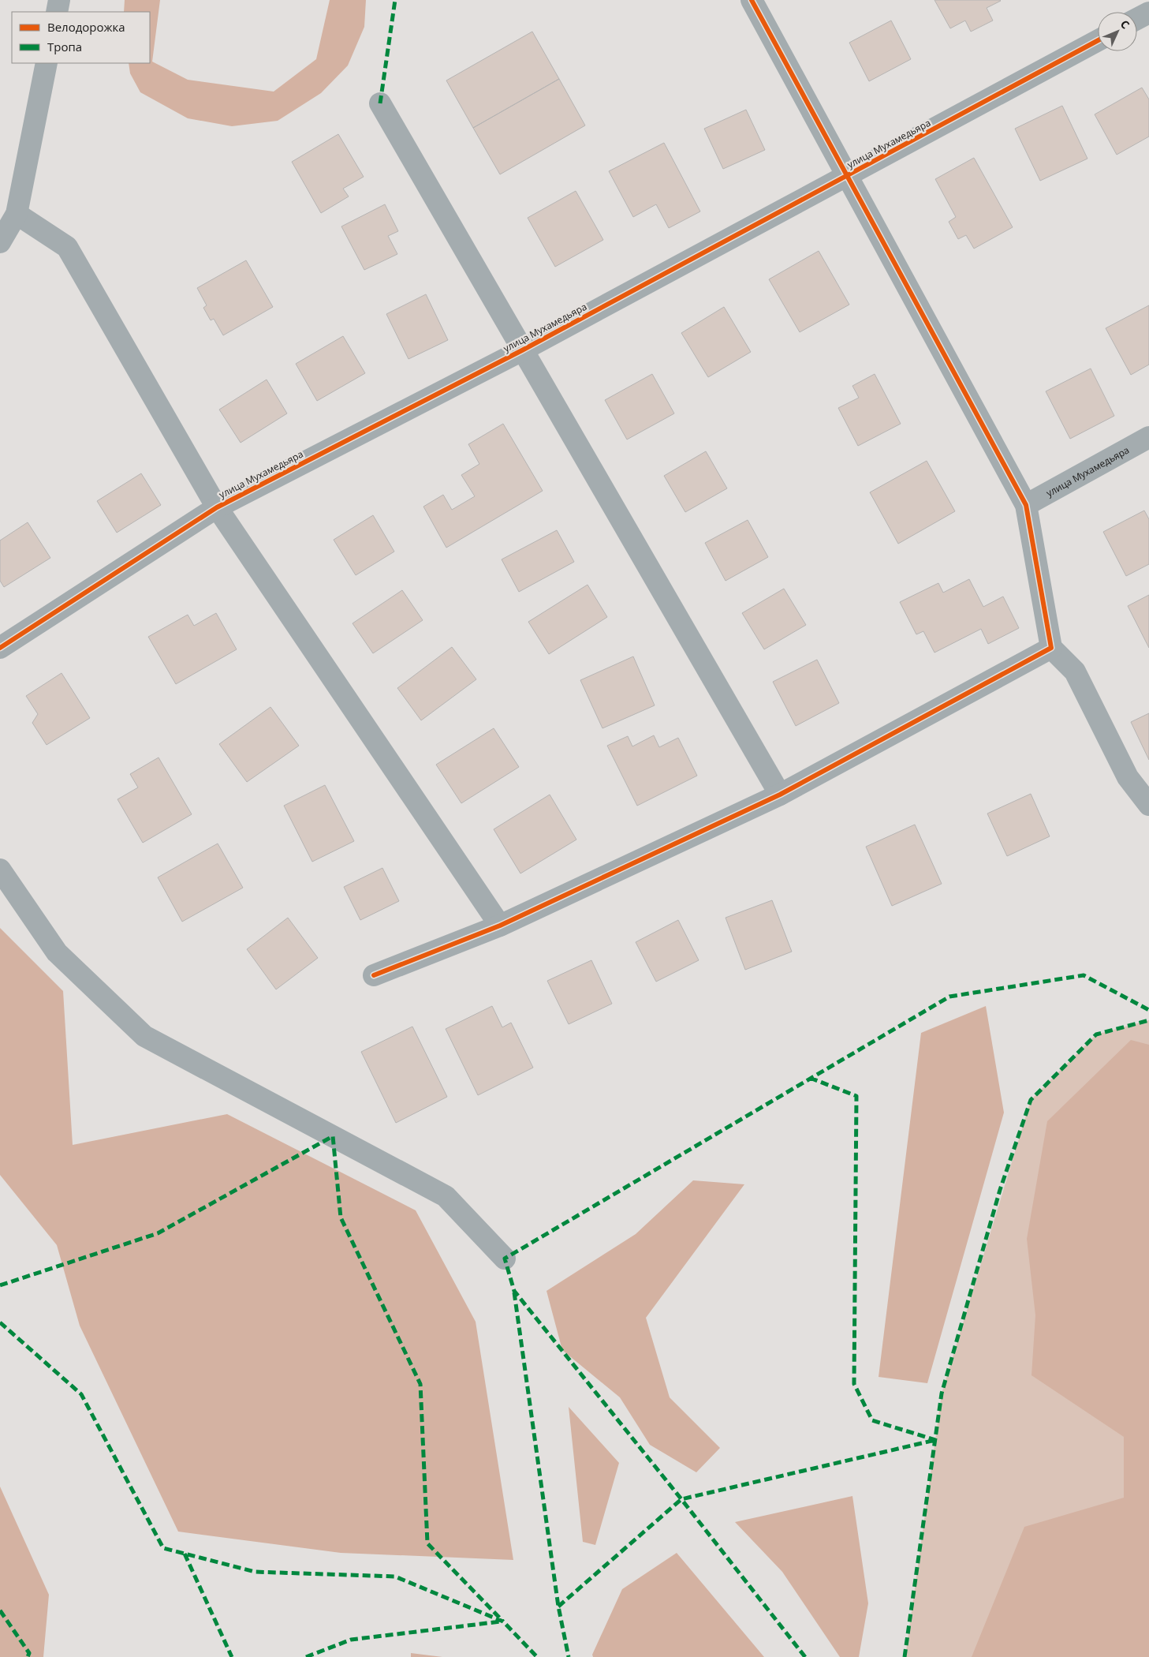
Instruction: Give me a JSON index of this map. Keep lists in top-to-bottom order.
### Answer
{
  "streets": {
    "street": ["улица Мухамедьяра"]
  },
  "legend": ["Велодорожка", "Тропа"],
  "north": "top right"
}
